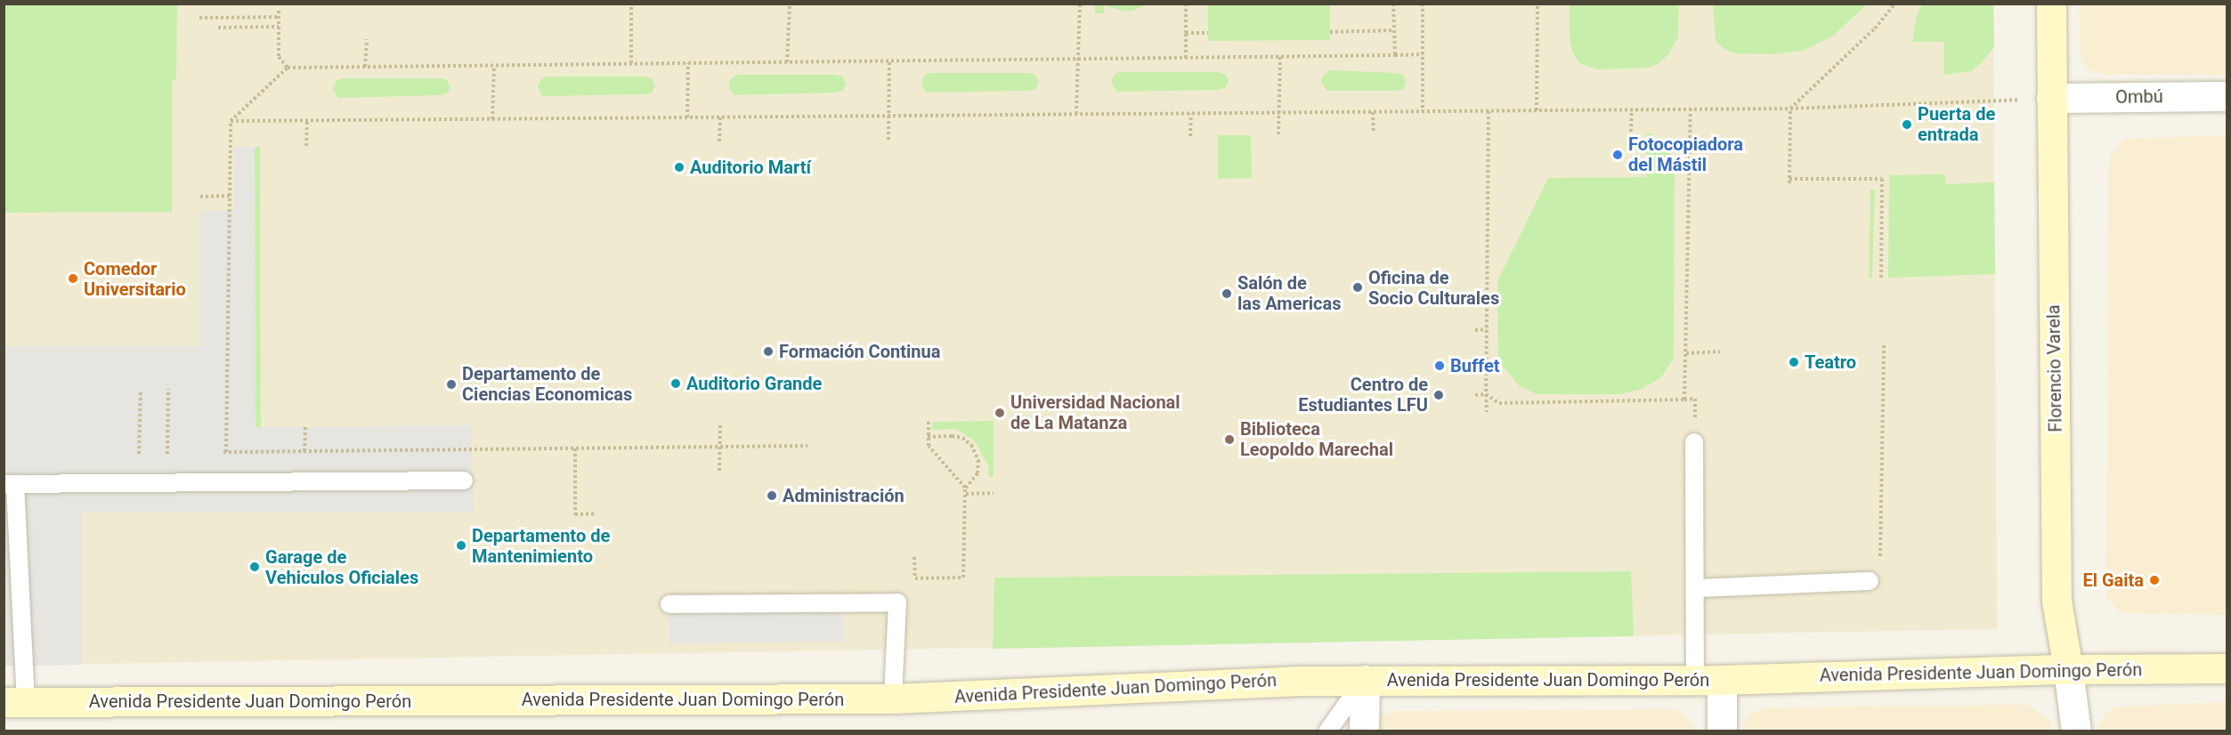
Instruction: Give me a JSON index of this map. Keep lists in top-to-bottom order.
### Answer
{
  "streets": {
    "main road": ["Florencio Varela", "Avenida Presidente Juan Domingo Perón"],
    "street": ["Ombú"]
  },
  "crossings": [
    ["Ombú", "Florencio Varela"],
    ["Florencio Varela", "Avenida Presidente Juan Domingo Perón"]
  ],
  "places": [
    "Puerta de entrada",
    "Fotocopiadora del Mástil",
    "Auditorio Martí",
    "Comedor Universitario",
    "Oficina de Socio Culturales",
    "Salón de las Americas",
    "Formación Continua",
    "Teatro",
    "Buffet",
    "Auditorio Grande",
    "Departamento de Ciencias Economicas",
    "Centro de Estudiantes LFU",
    "Universidad Nacional de La Matanza",
    "Biblioteca Leopoldo Marechal",
    "Administración",
    "Departamento de Mantenimiento",
    "Garage de Vehiculos Oficiales",
    "El Gaita"
  ]
}
